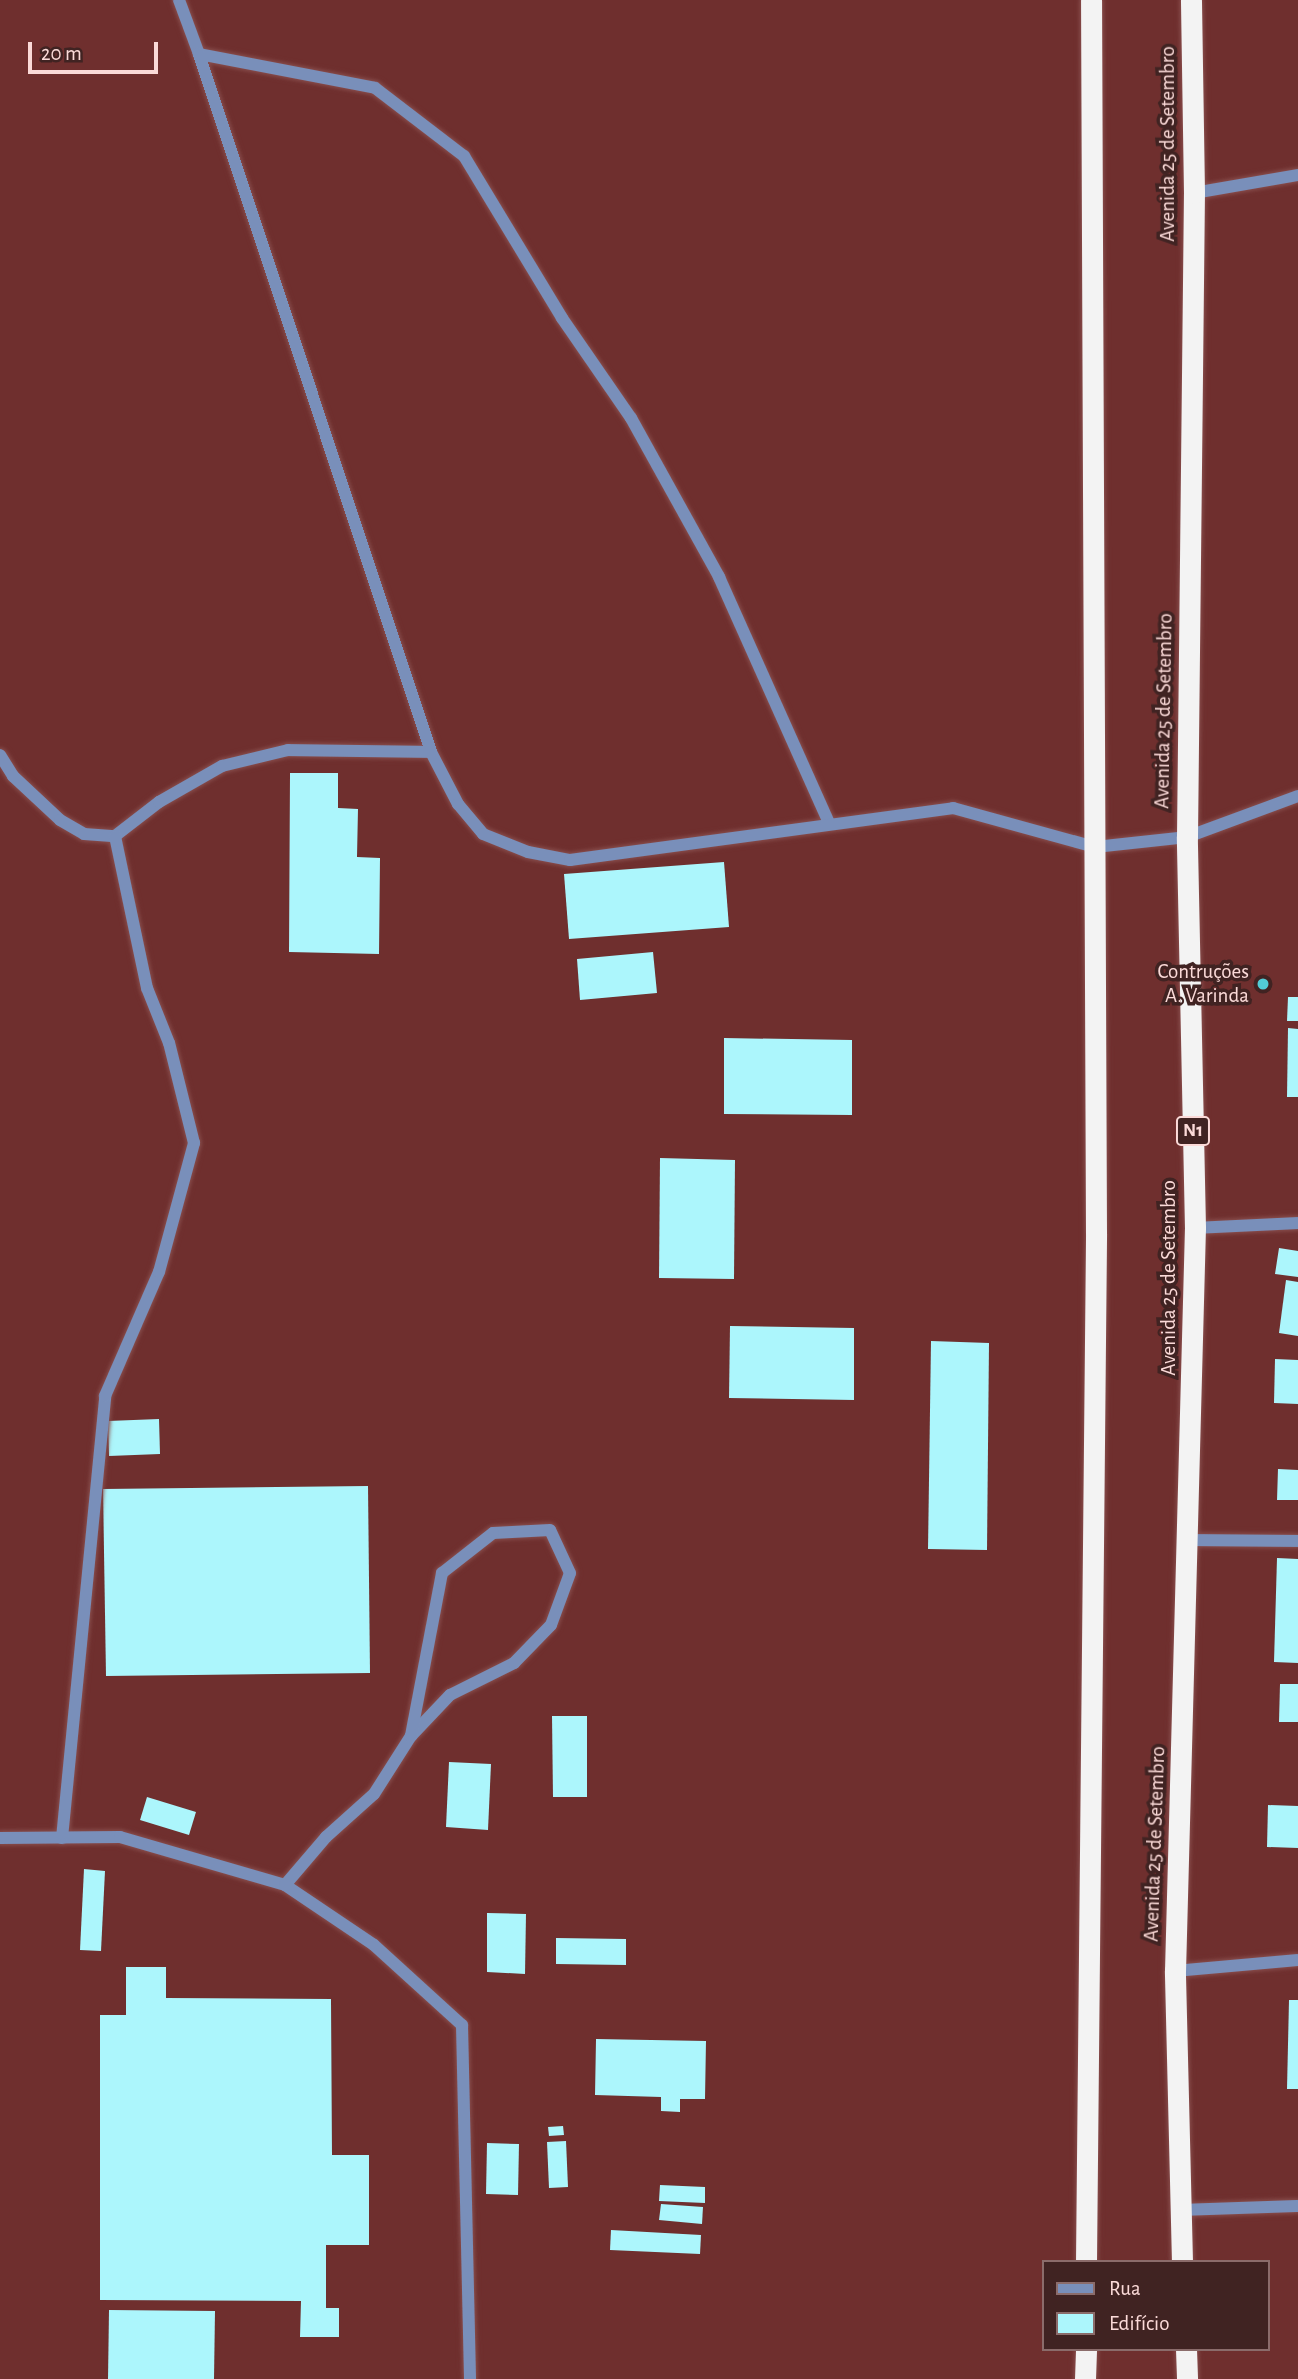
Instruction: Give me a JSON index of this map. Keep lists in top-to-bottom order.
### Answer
{
  "streets": {
    "highway": ["Avenida 25 de Setembro", "N1"]
  },
  "places": ["Contruções A. Varinda"],
  "legend": ["Rua", "Edifício"],
  "scale_bar": "20 m"
}
